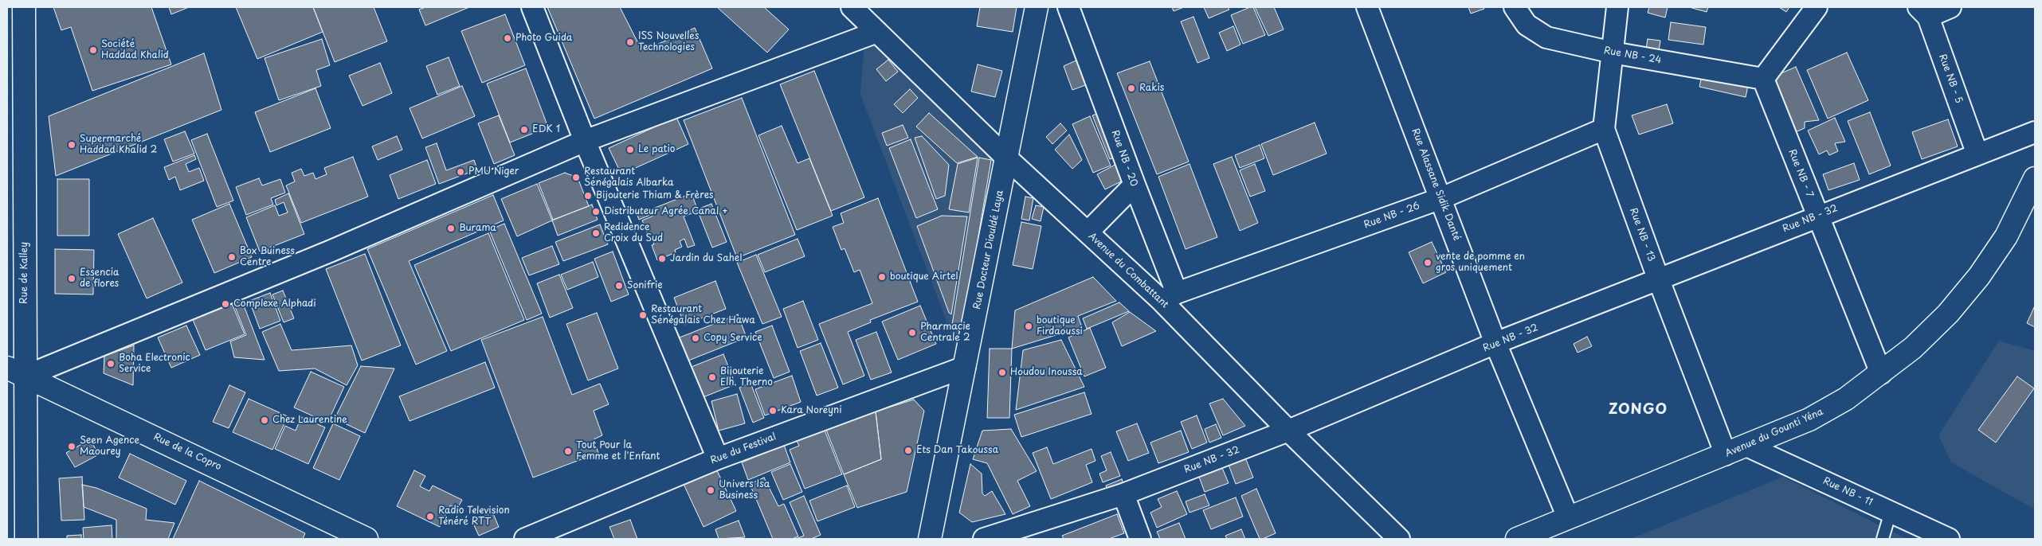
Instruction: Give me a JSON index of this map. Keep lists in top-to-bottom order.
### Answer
{
  "streets": {
    "street": [
      "Rue NB - 24",
      "Rue NB - 5",
      "Rue NB - 20",
      "Rue NB - 7",
      "Rue Alassane Sidik Danté",
      "Rue NB - 26",
      "Rue NB - 32",
      "Rue NB - 13",
      "Rue Docteur Diouldé Laya",
      "Avenue du Combattant",
      "Rue de Kalley",
      "Avenue du Gounti Yéna",
      "Rue du Festival",
      "Rue de la Copro",
      "Rue NB - 11"
    ]
  },
  "crossings": [
    ["Rue NB - 24", "Rue NB - 7"],
    ["Rue NB - 24", "Rue NB - 13"],
    ["Rue NB - 5", "Rue NB - 32"],
    ["Rue NB - 20", "Rue NB - 26"],
    ["Rue NB - 20", "Avenue du Combattant"],
    ["Rue NB - 7", "Rue NB - 32"],
    ["Rue NB - 7", "Avenue du Gounti Yéna"],
    ["Rue Alassane Sidik Danté", "Rue NB - 26"],
    ["Rue Alassane Sidik Danté", "Rue NB - 32"],
    ["Rue Alassane Sidik Danté", "Avenue du Gounti Yéna"],
    ["Rue NB - 26", "Rue NB - 13"],
    ["Rue NB - 26", "Avenue du Combattant"],
    ["Rue NB - 32", "Rue NB - 13"],
    ["Rue NB - 32", "Avenue du Combattant"],
    ["Rue NB - 13", "Avenue du Gounti Yéna"],
    ["Rue Docteur Diouldé Laya", "Avenue du Combattant"],
    ["Rue Docteur Diouldé Laya", "Rue du Festival"],
    ["Rue de Kalley", "Rue de la Copro"],
    ["Avenue du Gounti Yéna", "Rue NB - 11"]
  ],
  "districts": ["ZONGO"],
  "places": [
    "Photo Guida",
    "ISS Nouvelles Technologies",
    "Société Haddad Khalid",
    "Rakis",
    "EDK 1",
    "Supermarché Haddad Khalid 2",
    "Le patio",
    "PMU Niger",
    "Restaurant Sénégalais Albarka",
    "Bijouterie Thiam & Frères",
    "Distributeur Agrée Canal +",
    "Burama",
    "Redidence Croix du Sud",
    "Box Buiness Centre",
    "Jardin du Sahel",
    "vente de pomme en gros uniquement",
    "boutique Airtel",
    "Essencia de flores",
    "Sonifrie",
    "Complexe Alphadi",
    "Restaurant Sénégalais Chez Hawa",
    "boutique Firdaoussi",
    "Pharmacie Centrale 2",
    "Copy Service",
    "Boha Electronic Service",
    "Houdou Inoussa",
    "Bijouterie Elh. Therno",
    "Kara Noreyni",
    "Chez Laurentine",
    "Seen Agence Maourey",
    "Ets Dan Takoussa",
    "Tout Pour la Femme et l'Enfant",
    "Univers Isa Business",
    "Radio Television Ténéré RTT"
  ]
}
